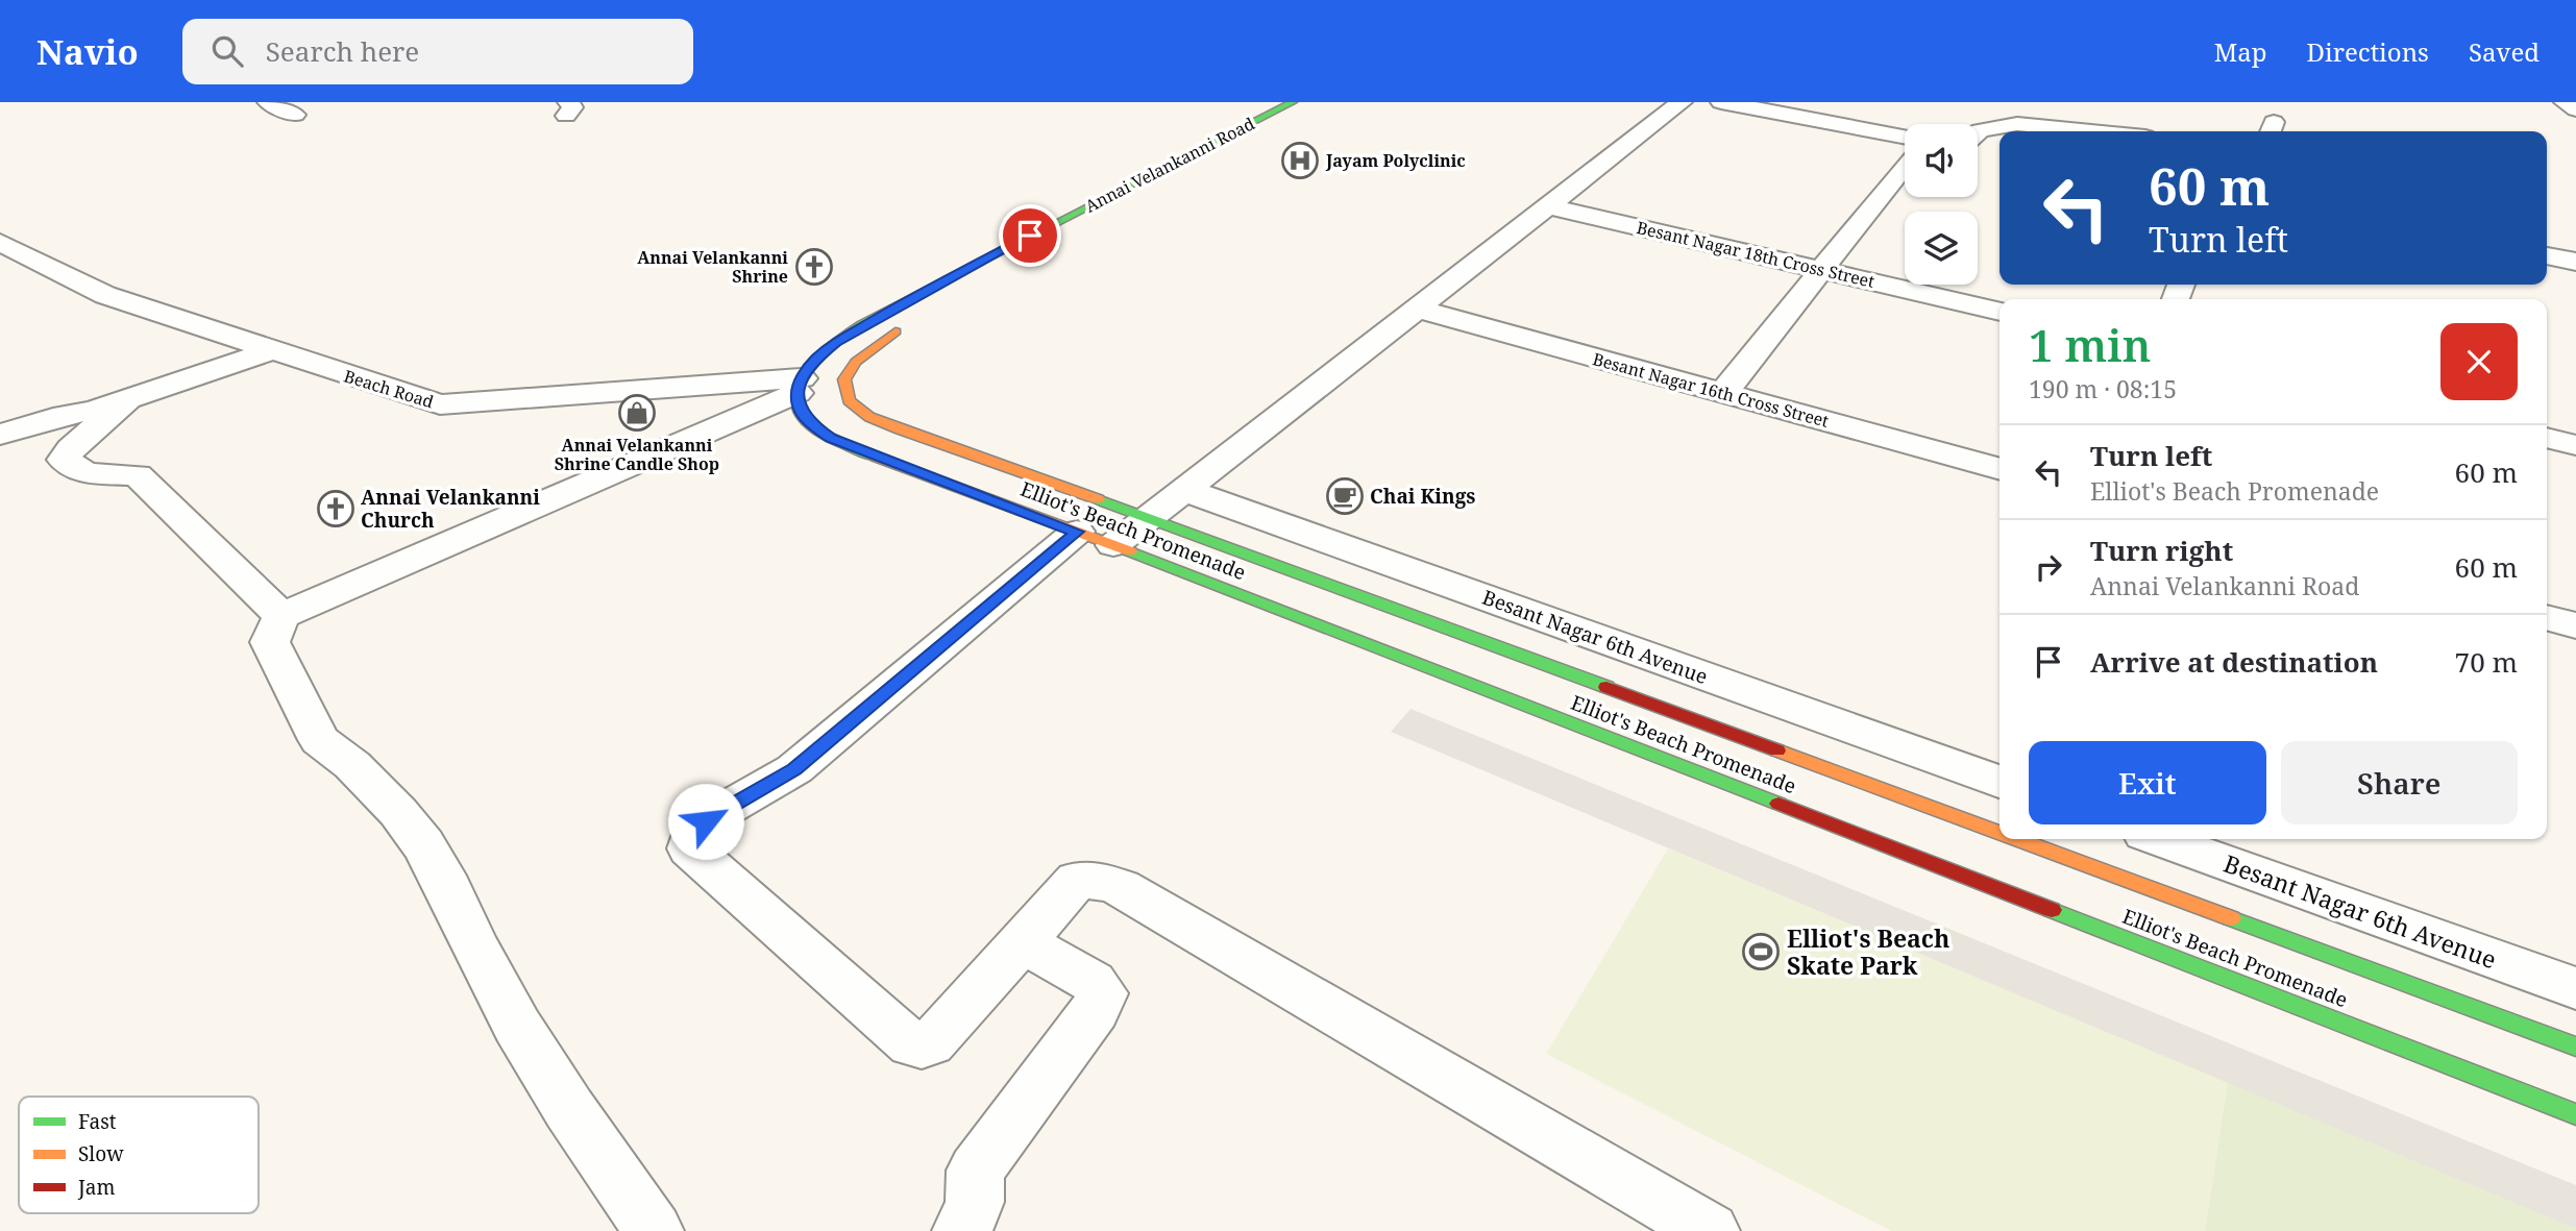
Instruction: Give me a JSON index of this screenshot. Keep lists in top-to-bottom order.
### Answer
{
  "streets": {
    "street": [
      "Annai Velankanni Road",
      "Besant Nagar 18th Cross Street",
      "Beach Road",
      "Besant Nagar 16th Cross Street",
      "Elliot's Beach Promenade",
      "Besant Nagar 6th Avenue"
    ]
  },
  "crossings": [
    ["Annai Velankanni Road", "Beach Road"],
    ["Annai Velankanni Road", "Elliot's Beach Promenade"],
    ["Beach Road", "Elliot's Beach Promenade"]
  ],
  "places": {
    "hospital": ["Jayam Polyclinic"],
    "church": ["Annai Velankanni Shrine", "Annai Velankanni Church"],
    "shop": ["Annai Velankanni Shrine Candle Shop"],
    "cafe": ["Chai Kings"],
    "sports": ["Elliot's Beach Skate Park"]
  },
  "legend": ["Fast", "Slow", "Jam"],
  "page": {
    "header": "Navio",
    "search": "Search here",
    "nav": ["Map", "Directions", "Saved"],
    "turn": ["60 m", "Turn left"],
    "heading": ["1 min", "190 m · 08:15"],
    "list": [
      {
        "name": "Turn left",
        "note": "Elliot's Beach Promenade",
        "value": "60 m"
      },
      {
        "name": "Turn right",
        "note": "Annai Velankanni Road",
        "value": "60 m"
      },
      {
        "name": "Arrive at destination",
        "value": "70 m"
      }
    ],
    "buttons": ["Exit", "Share"]
  }
}
